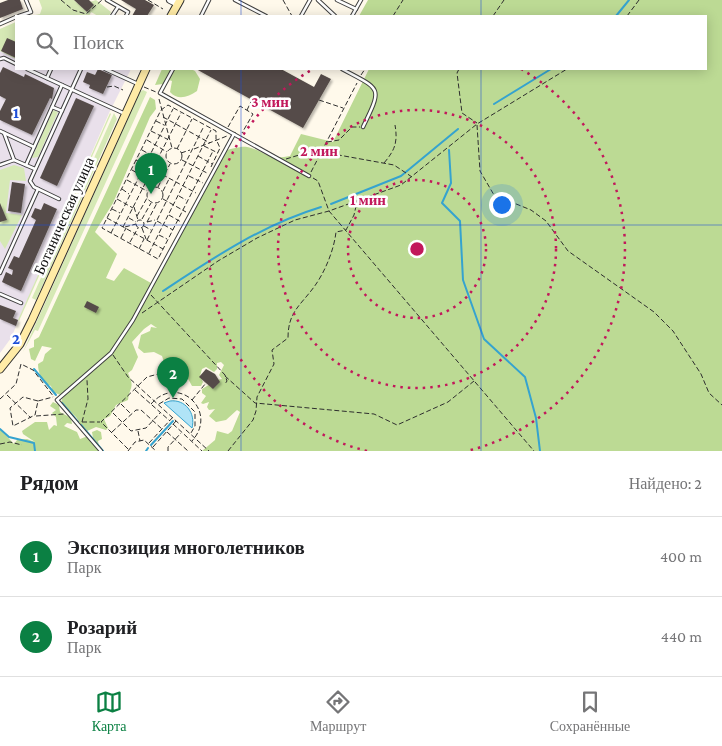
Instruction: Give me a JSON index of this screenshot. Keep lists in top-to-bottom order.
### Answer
{
  "streets": {
    "main road": ["Ботаническая улица"]
  },
  "page": {
    "search": "Поиск",
    "pins": ["1", "2"],
    "heading": ["Рядом", "Найдено: 2"],
    "list": [
      {
        "mark": "1",
        "name": "Экспозиция многолетников",
        "note": "Парк",
        "value": "400 m"
      },
      {
        "mark": "2",
        "name": "Розарий",
        "note": "Парк",
        "value": "440 m"
      }
    ],
    "nav": ["Карта", "Маршрут", "Сохранённые"]
  },
  "grid": {
    "rows": ["1", "2"]
  },
  "rings": ["3 мин", "2 мин", "1 мин"]
}
